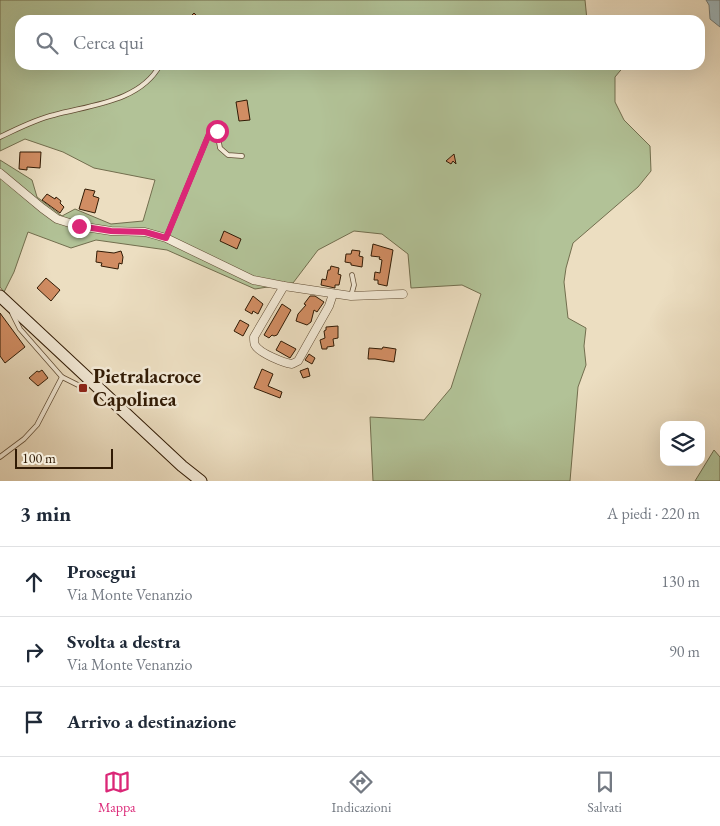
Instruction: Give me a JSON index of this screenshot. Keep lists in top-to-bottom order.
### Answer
{
  "places": {
    "transit": ["Pietralacroce Capolinea"]
  },
  "scale_bar": "100 m",
  "page": {
    "search": "Cerca qui",
    "scale": "100 m",
    "heading": ["3 min", "A piedi · 220 m"],
    "list": [
      ["Prosegui", "Via Monte Venanzio", "130 m"],
      ["Svolta a destra", "Via Monte Venanzio", "90 m"],
      "Arrivo a destinazione"
    ],
    "nav": ["Mappa", "Indicazioni", "Salvati"]
  }
}
